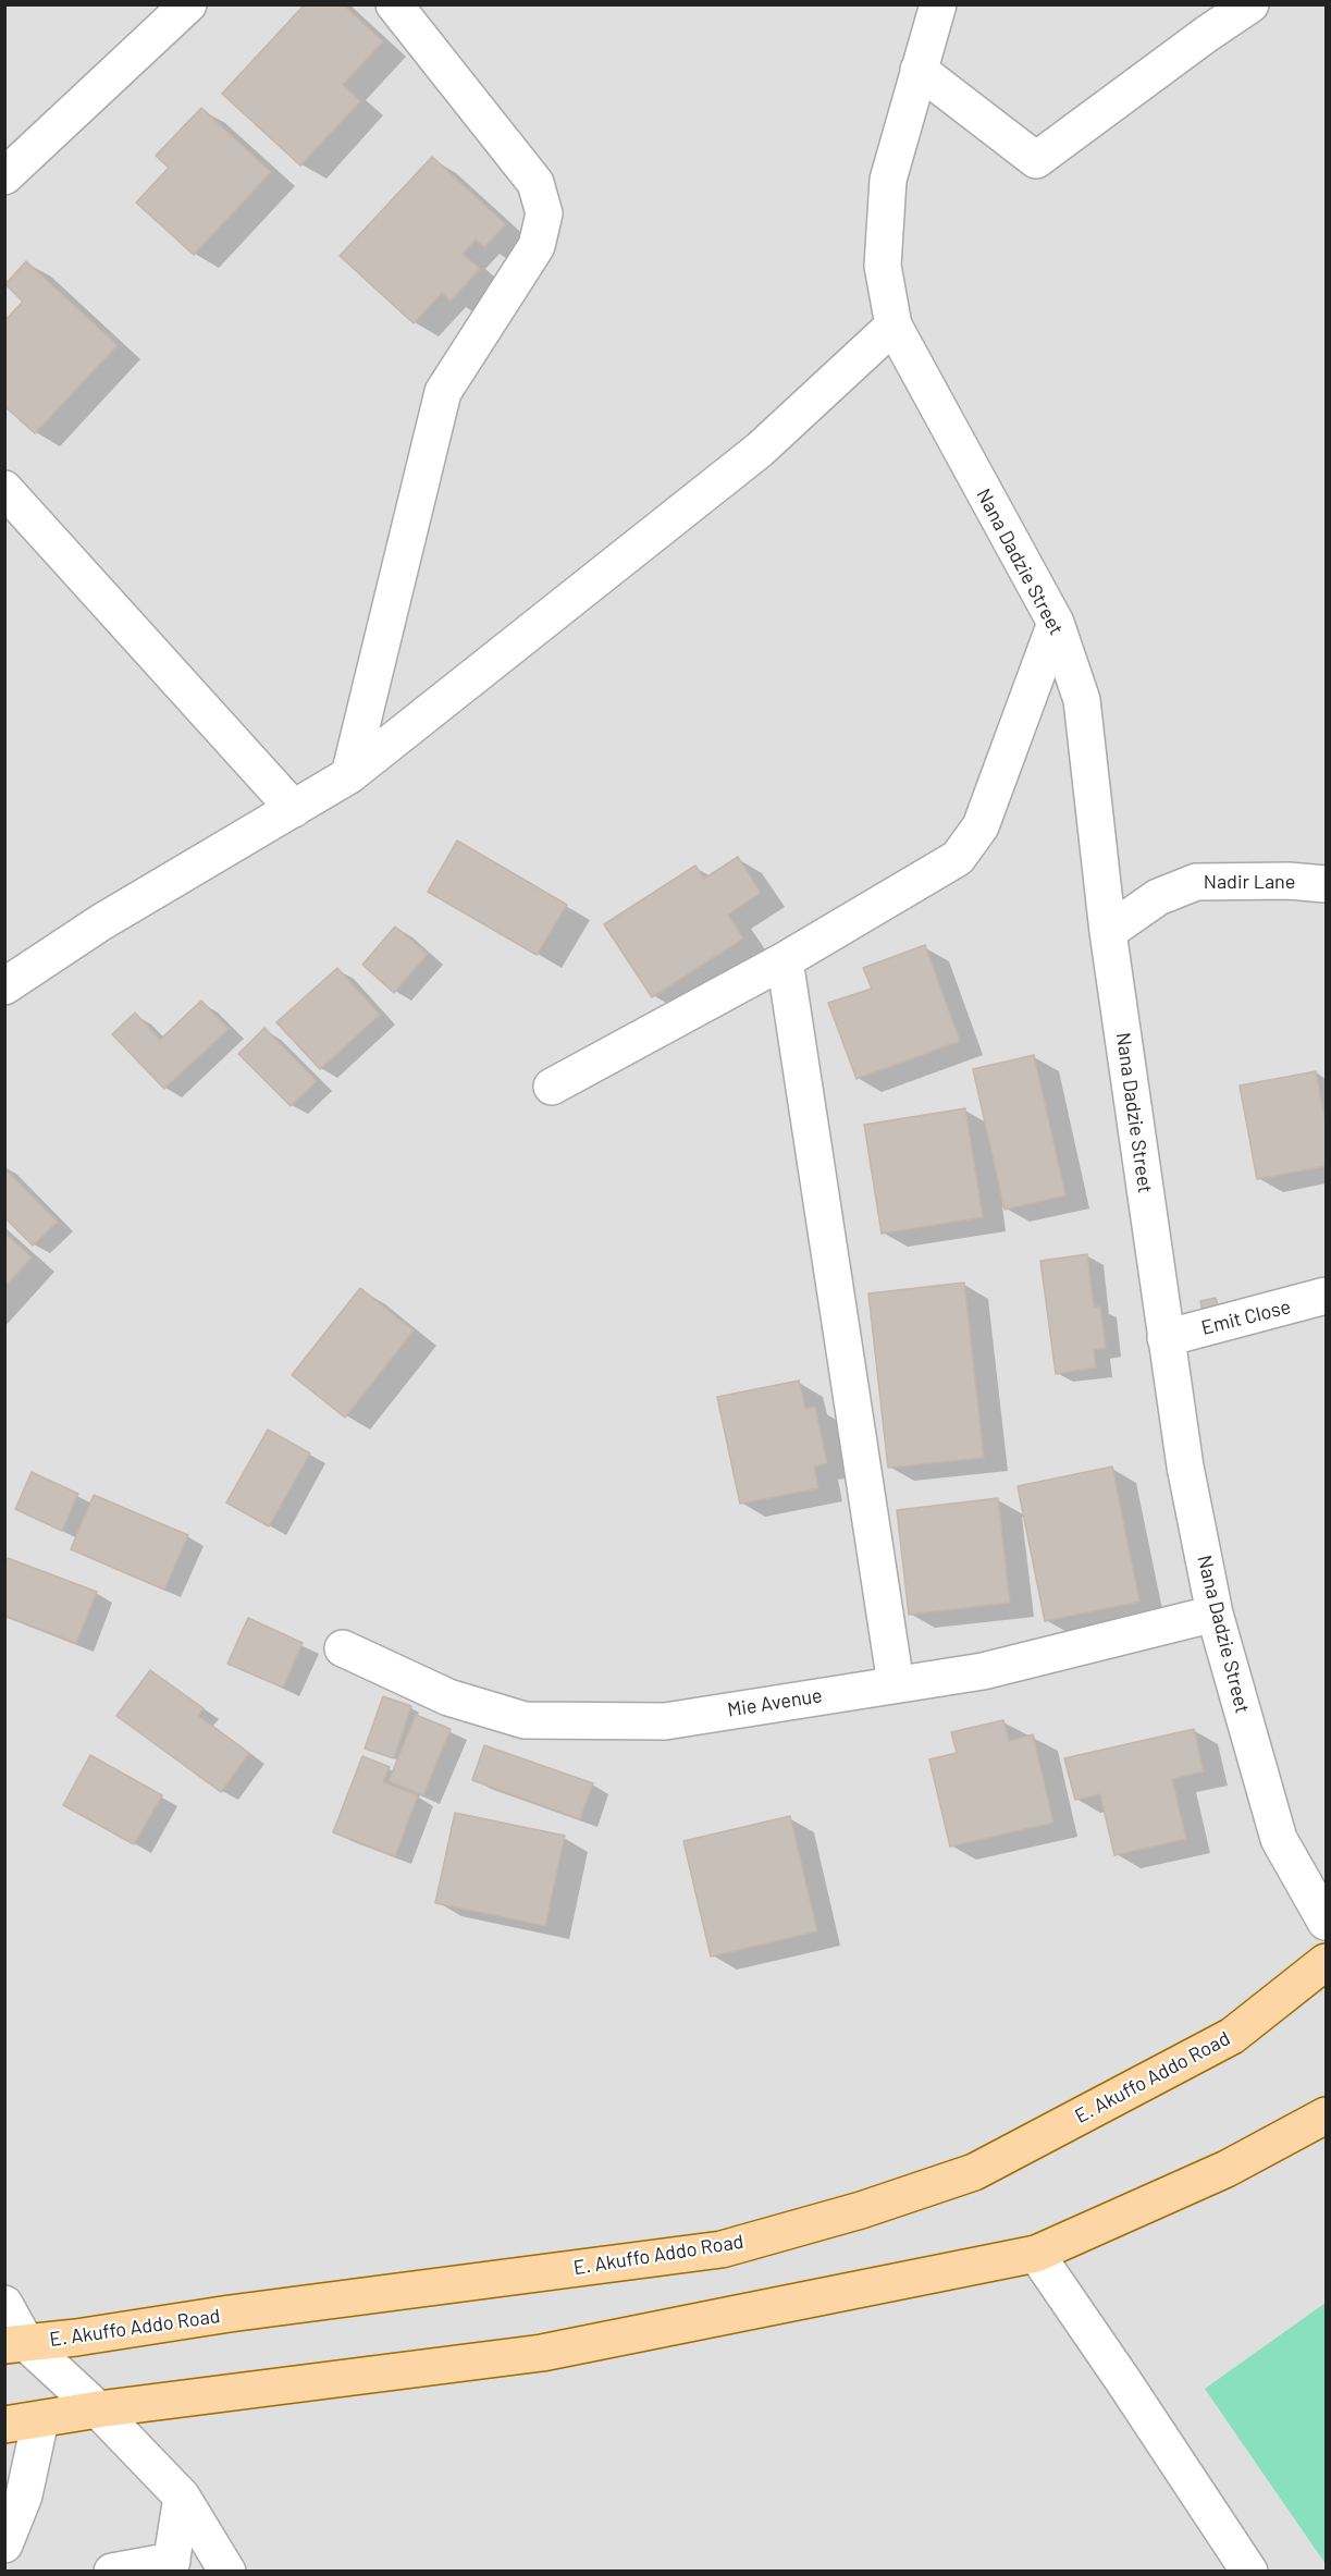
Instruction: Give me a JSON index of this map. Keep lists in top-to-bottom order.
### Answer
{
  "streets": {
    "main road": ["E. Akuffo Addo Road"],
    "street": [
      "Nana Dadzie Street",
      "Nadir Lane",
      "Emit Close",
      "Mie Avenue"
    ]
  },
  "crossings": [
    ["Nana Dadzie Street", "Nadir Lane"],
    ["Nana Dadzie Street", "Emit Close"],
    ["Nana Dadzie Street", "Mie Avenue"]
  ]
}
